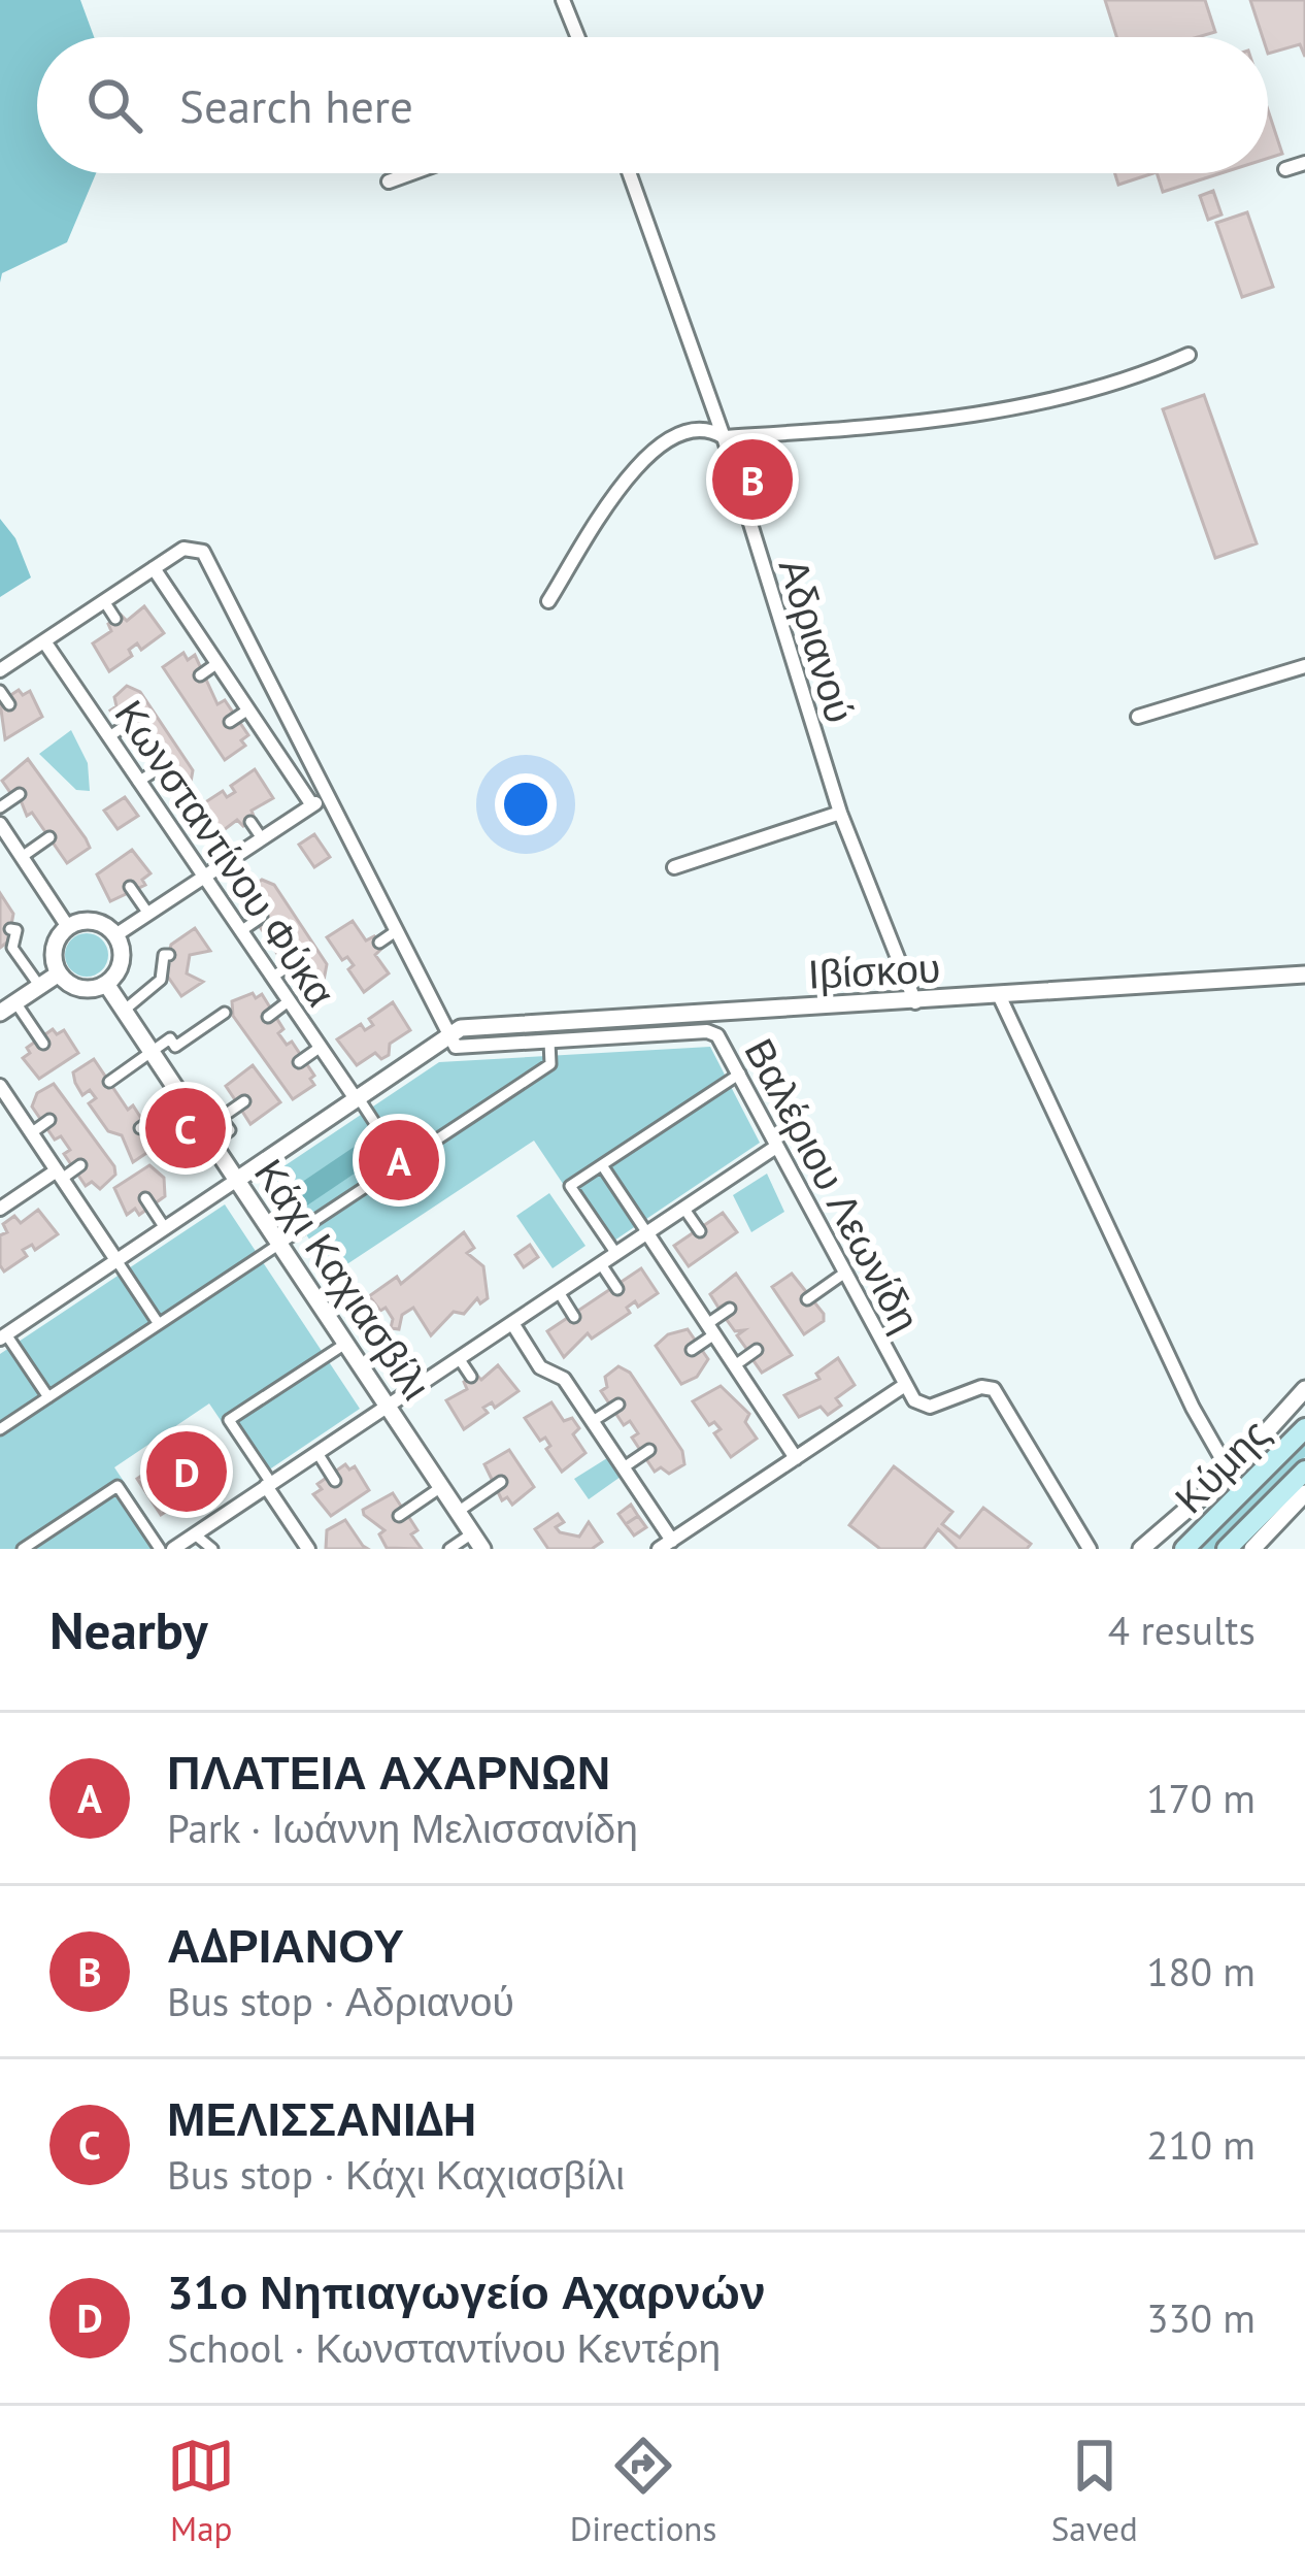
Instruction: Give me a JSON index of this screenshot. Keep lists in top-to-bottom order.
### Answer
{
  "streets": {
    "main road": ["Κύμης"],
    "street": [
      "Αδριανού",
      "Κωνσταντίνου Φύκα",
      "Ιβίσκου",
      "Βαλέριου Λεωνίδη",
      "Κάχι Καχιασβίλι"
    ]
  },
  "crossings": [
    ["Αδριανού", "Ιβίσκου"],
    ["Ιβίσκου", "Βαλέριου Λεωνίδη"]
  ],
  "page": {
    "search": "Search here",
    "pins": [
      "B",
      "C",
      "A",
      "D"
    ],
    "heading": ["Nearby", "4 results"],
    "list": [
      {
        "mark": "A",
        "name": "ΠΛΑΤΕΙΑ ΑΧΑΡΝΩΝ",
        "note": "Park · Ιωάννη Μελισσανίδη",
        "value": "170 m"
      },
      {
        "mark": "B",
        "name": "ΑΔΡΙΑΝΟΥ",
        "note": "Bus stop · Αδριανού",
        "value": "180 m"
      },
      {
        "mark": "C",
        "name": "ΜΕΛΙΣΣΑΝΙΔΗ",
        "note": "Bus stop · Κάχι Καχιασβίλι",
        "value": "210 m"
      },
      {
        "mark": "D",
        "name": "31ο Νηπιαγωγείο Αχαρνών",
        "note": "School · Κωνσταντίνου Κεντέρη",
        "value": "330 m"
      }
    ],
    "nav": ["Map", "Directions", "Saved"]
  }
}
